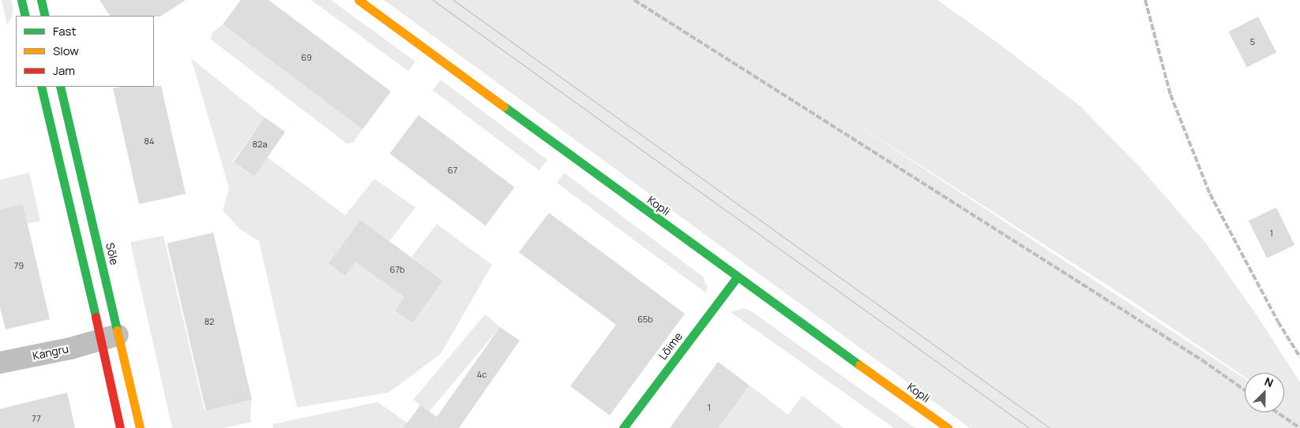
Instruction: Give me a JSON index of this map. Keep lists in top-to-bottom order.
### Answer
{
  "streets": {
    "street": [
      "Kopli",
      "Sõle",
      "Lõime",
      "Kangru"
    ]
  },
  "crossings": [
    ["Kopli", "Lõime"],
    ["Sõle", "Kangru"]
  ],
  "house_numbers": [
    "5",
    "69",
    "84",
    "82a",
    "67",
    "1",
    "79",
    "67b",
    "65b",
    "82",
    "4c",
    "1",
    "77"
  ],
  "legend": ["Fast", "Slow", "Jam"],
  "north": "top right"
}
